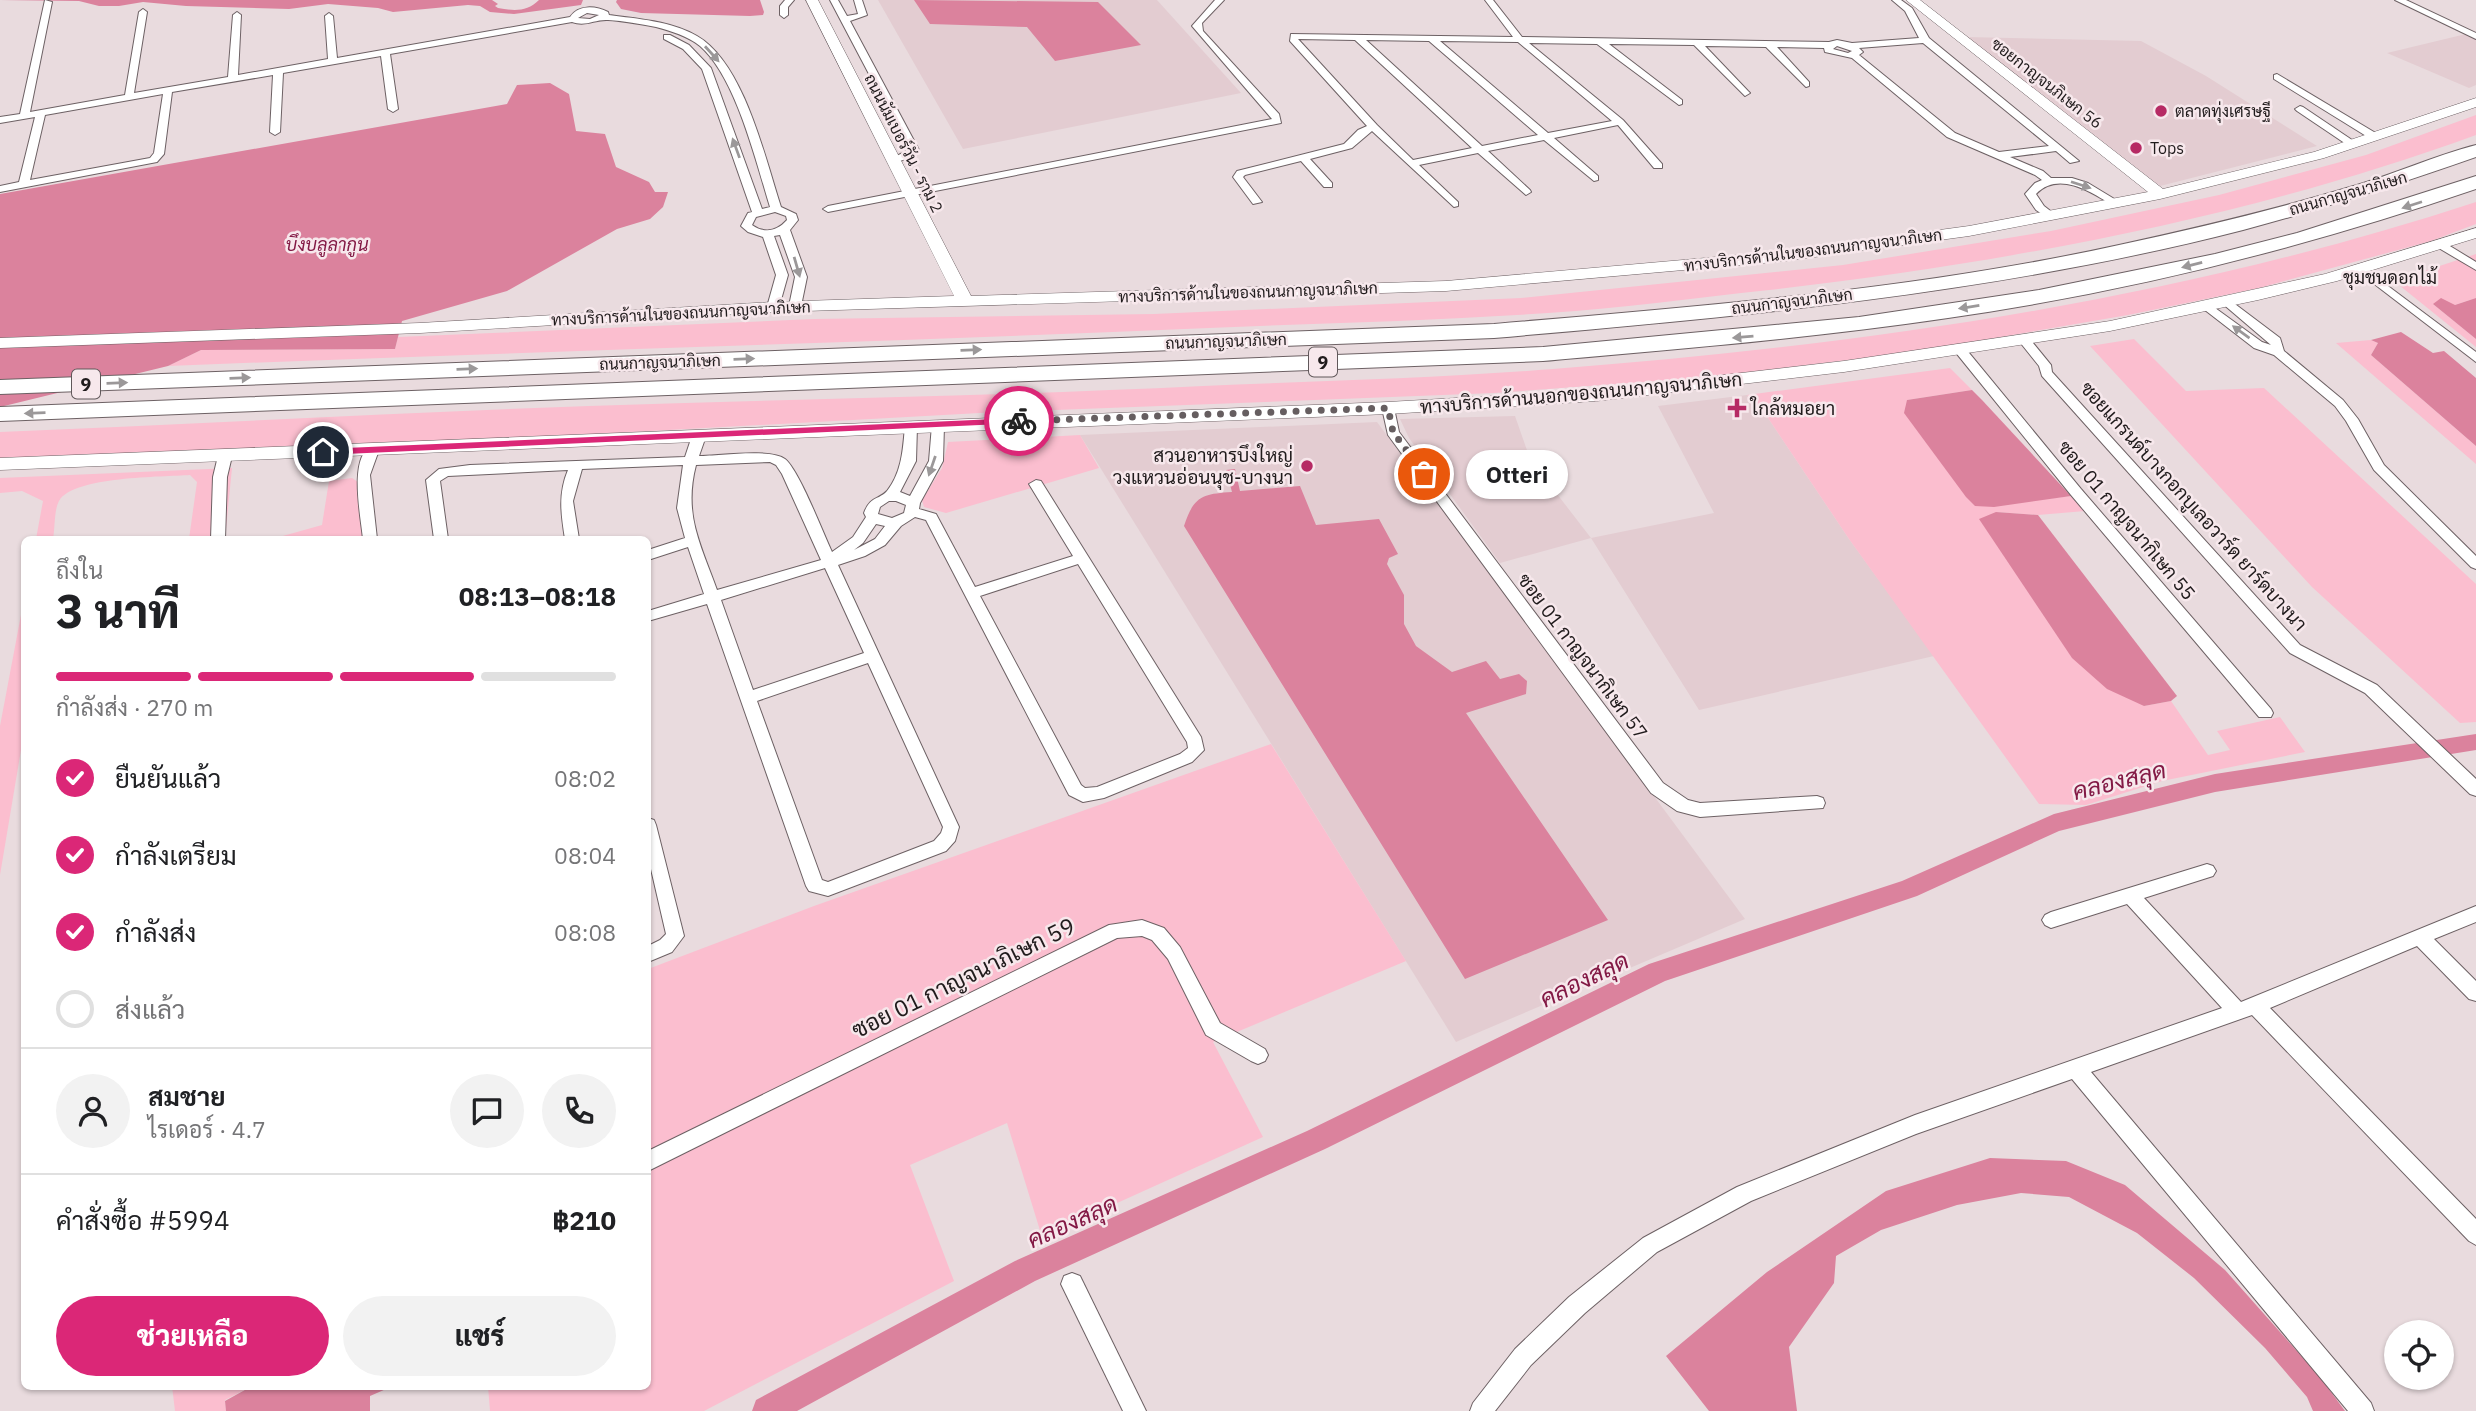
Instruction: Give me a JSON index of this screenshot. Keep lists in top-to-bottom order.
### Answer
{
  "streets": {
    "highway": ["ถนนกาญจนาภิเษก", "9"],
    "main road": [
      "ซอยกาญจนภิเษก 56",
      "ถนนนัมเบอร์วัน - ราม 2",
      "ทางบริการด้านในของถนนกาญจนาภิเษก",
      "ทางบริการด้านนอกของถนนกาญจนาภิเษก"
    ],
    "street": [
      "ซอยแกรนด์บางกอกบูเลอวาร์ด ยาร์ดบางนา",
      "ซอย 01 กาญจนากิเษก 55",
      "ซอย 01 กาญจนากิเษก 57",
      "ซอย 01 กาญจนาภิเษก 59"
    ]
  },
  "crossings": [
    ["ซอยกาญจนภิเษก 56", "ทางบริการด้านในของถนนกาญจนาภิเษก"],
    ["ถนนนัมเบอร์วัน - ราม 2", "ทางบริการด้านในของถนนกาญจนาภิเษก"],
    ["ทางบริการด้านนอกของถนนกาญจนาภิเษก", "ซอยแกรนด์บางกอกบูเลอวาร์ด ยาร์ดบางนา"],
    ["ทางบริการด้านนอกของถนนกาญจนาภิเษก", "ซอย 01 กาญจนากิเษก 55"],
    ["ทางบริการด้านนอกของถนนกาญจนาภิเษก", "ซอย 01 กาญจนากิเษก 57"]
  ],
  "districts": ["ชุมชนดอกไม้"],
  "water": ["บึงบลูลากูน", "คลองสลุด"],
  "places": {
    "other": [
      "ตลาดทุ่งเศรษฐี",
      "Tops",
      "สวนอาหารบึงใหญ่ วงแหวนอ่อนนุช-บางนา",
      "Otteri"
    ],
    "health": ["ใกล้หมอยา"]
  },
  "page": {
    "bubble": "Otteri",
    "heading": ["3 นาที", "ถึงใน", "08:13–08:18"],
    "panel": [
      "สมชาย",
      "ไรเดอร์ · 4.7",
      "คำสั่งซื้อ #5994",
      "฿210"
    ],
    "bar": "กำลังส่ง · 270 m",
    "list": [
      ["ยืนยันแล้ว", "08:02"],
      ["กำลังเตรียม", "08:04"],
      ["กำลังส่ง", "08:08"],
      "ส่งแล้ว"
    ],
    "buttons": ["ช่วยเหลือ", "แชร์"]
  }
}
